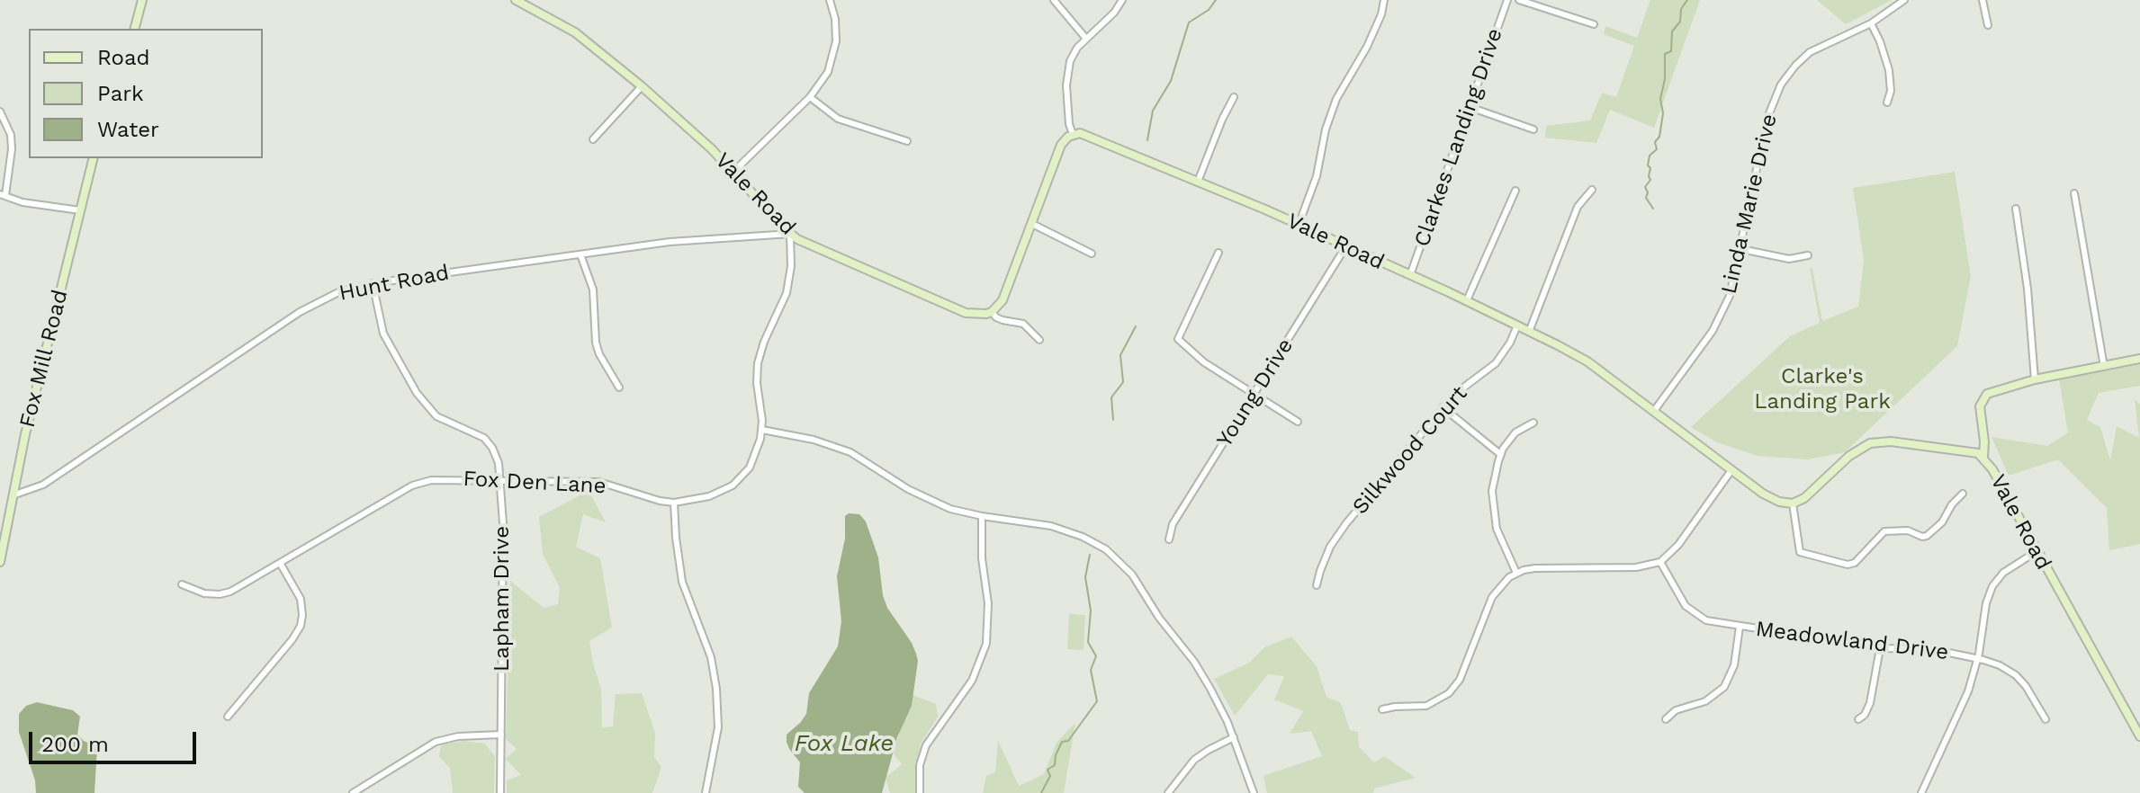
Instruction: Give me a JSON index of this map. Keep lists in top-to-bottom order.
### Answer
{
  "streets": {
    "main road": ["Vale Road", "Fox Mill Road"],
    "street": [
      "Clarkes Landing Drive",
      "Linda Marie Drive",
      "Hunt Road",
      "Young Drive",
      "Silkwood Court",
      "Fox Den Lane",
      "Lapham Drive",
      "Meadowland Drive"
    ]
  },
  "crossings": [
    ["Clarkes Landing Drive", "Vale Road"],
    ["Vale Road", "Linda Marie Drive"],
    ["Vale Road", "Hunt Road"],
    ["Vale Road", "Young Drive"],
    ["Vale Road", "Silkwood Court"],
    ["Vale Road", "Fox Den Lane"],
    ["Hunt Road", "Fox Mill Road"],
    ["Hunt Road", "Fox Den Lane"],
    ["Hunt Road", "Lapham Drive"],
    ["Fox Den Lane", "Lapham Drive"]
  ],
  "water": ["Fox Lake"],
  "parks": ["Clarke's Landing Park"],
  "legend": ["Road", "Park", "Water"],
  "scale_bar": "200 m"
}
